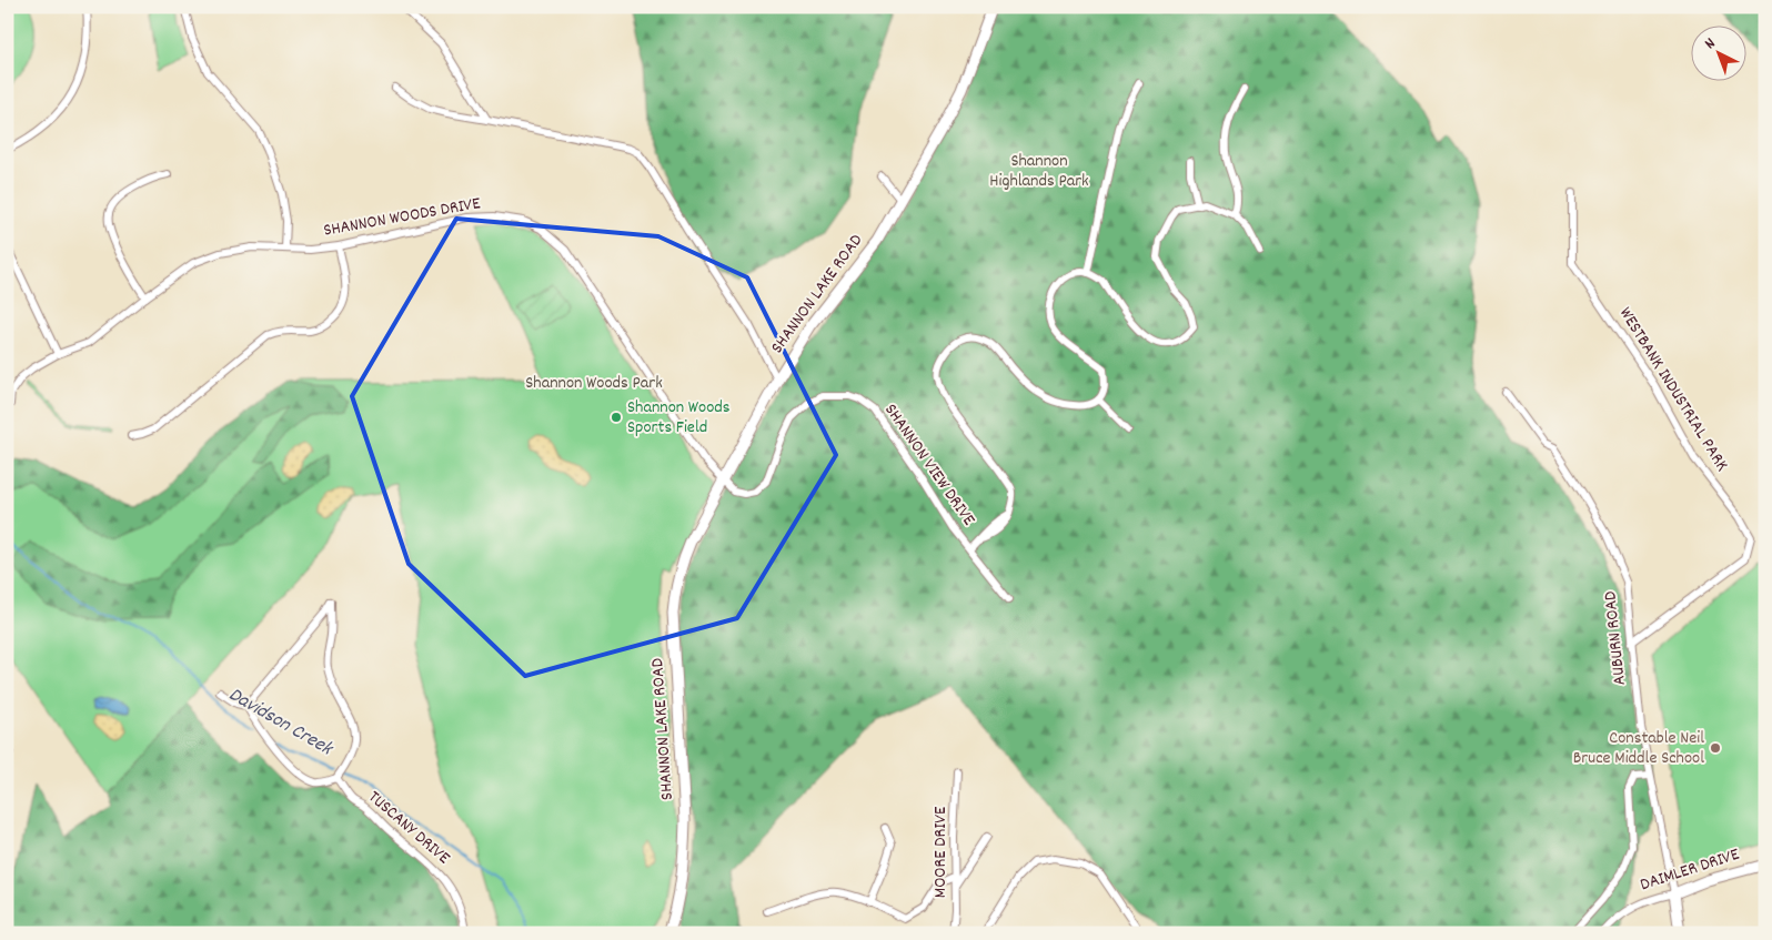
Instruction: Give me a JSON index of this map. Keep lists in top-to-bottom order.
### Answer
{
  "streets": {
    "main road": ["SHANNON LAKE ROAD", "AUBURN ROAD", "DAIMLER DRIVE"],
    "street": [
      "SHANNON WOODS DRIVE",
      "WESTBANK INDUSTRIAL PARK",
      "SHANNON VIEW DRIVE",
      "TUSCANY DRIVE",
      "MOORE DRIVE"
    ]
  },
  "crossings": [
    ["SHANNON WOODS DRIVE", "SHANNON LAKE ROAD"],
    ["SHANNON WOODS DRIVE", "SHANNON VIEW DRIVE"],
    ["SHANNON LAKE ROAD", "SHANNON VIEW DRIVE"],
    ["WESTBANK INDUSTRIAL PARK", "AUBURN ROAD"],
    ["AUBURN ROAD", "DAIMLER DRIVE"]
  ],
  "water": ["Davidson Creek"],
  "parks": ["Shannon Highlands Park", "Shannon Woods Park"],
  "places": ["Shannon Woods Sports Field", "Constable Neil Bruce Middle School"],
  "north": "top left"
}
